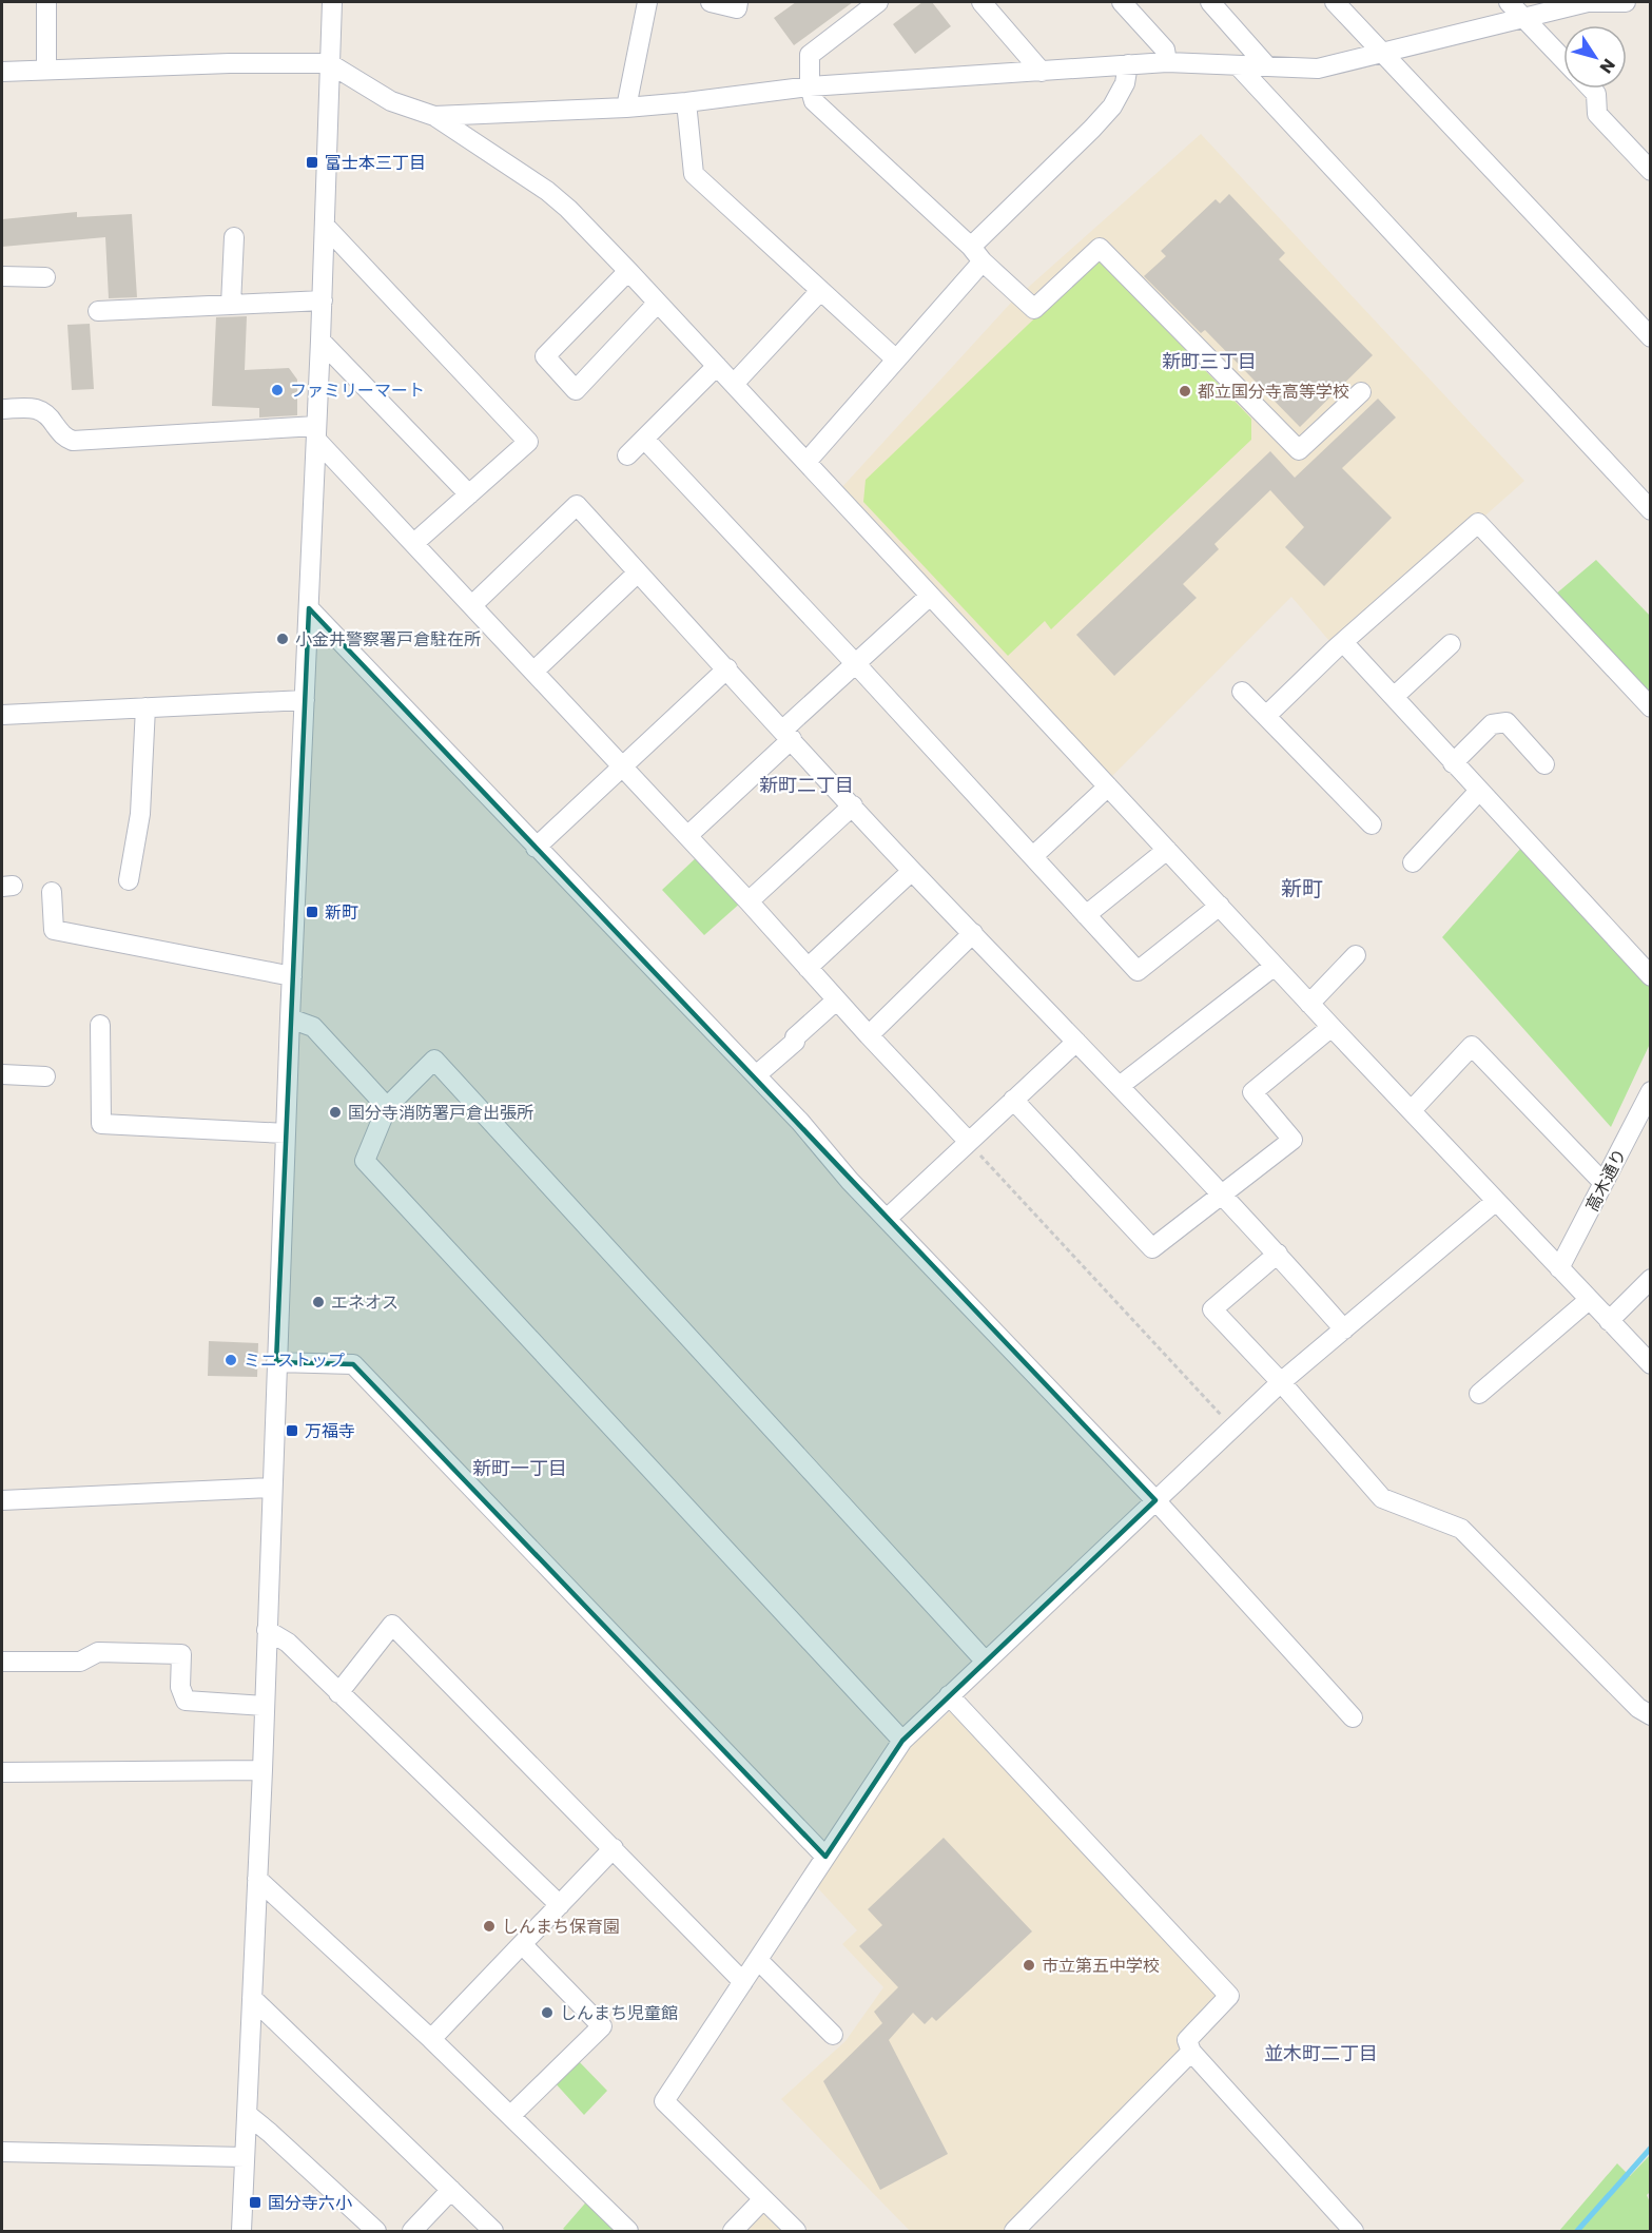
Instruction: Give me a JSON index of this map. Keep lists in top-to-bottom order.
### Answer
{
  "streets": {
    "street": ["高木通り"]
  },
  "districts": [
    "新町三丁目",
    "新町二丁目",
    "新町",
    "新町一丁目",
    "並木町二丁目"
  ],
  "places": {
    "transit": [
      "富士本三丁目",
      "新町",
      "万福寺",
      "国分寺六小"
    ],
    "other": [
      "ファミリーマート",
      "都立国分寺高等学校",
      "小金井警察署戸倉駐在所",
      "国分寺消防署戸倉出張所",
      "エネオス",
      "ミニストップ",
      "しんまち保育園",
      "市立第五中学校",
      "しんまち児童館"
    ]
  },
  "north": "bottom right"
}
